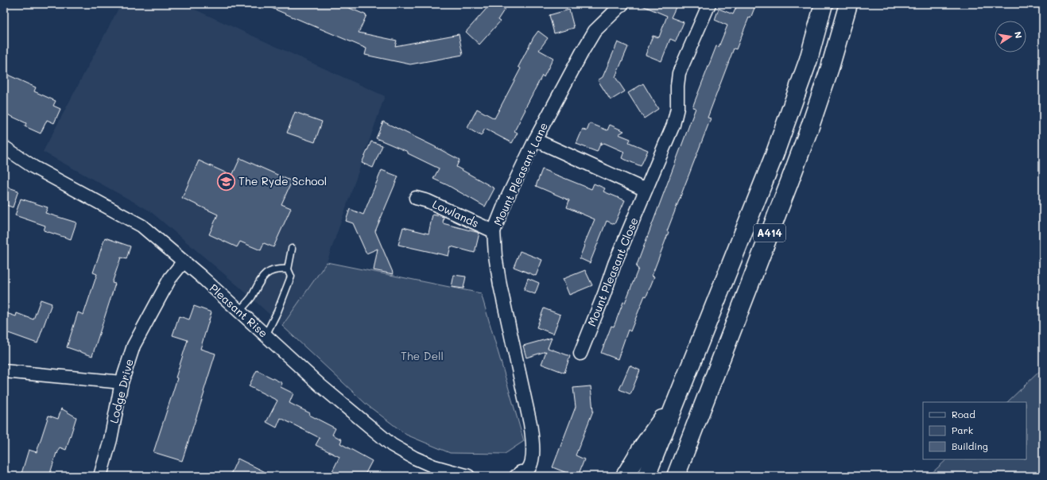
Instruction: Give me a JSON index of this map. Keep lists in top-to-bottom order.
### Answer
{
  "streets": {
    "highway": ["A414"],
    "street": [
      "Mount Pleasant Lane",
      "Lowlands",
      "Mount Pleasant Close",
      "Pleasant Rise",
      "Lodge Drive"
    ]
  },
  "crossings": [
    ["Mount Pleasant Lane", "Lowlands"],
    ["Pleasant Rise", "Lodge Drive"]
  ],
  "parks": ["The Dell"],
  "places": {
    "school or university": ["The Ryde School"]
  },
  "legend": ["Road", "Park", "Building"],
  "north": "right"
}
